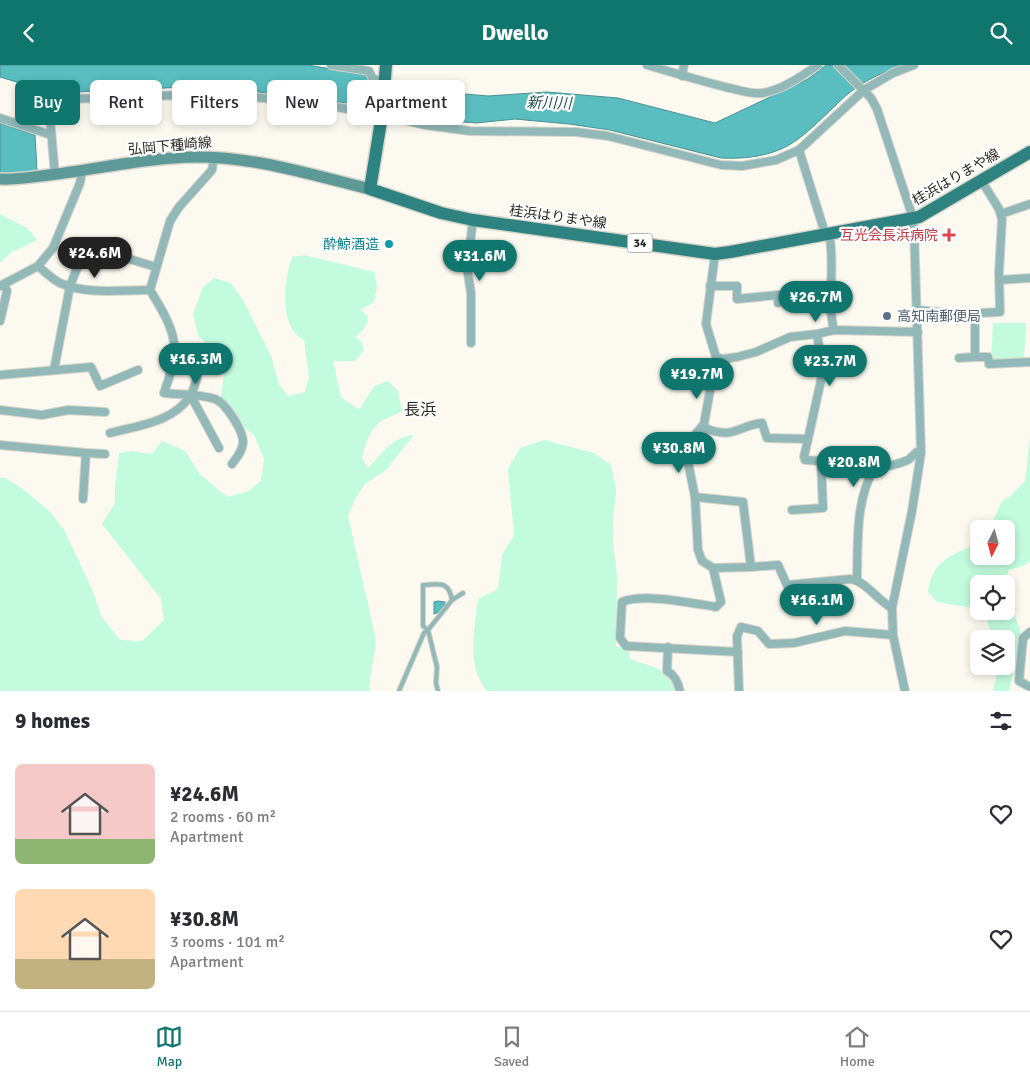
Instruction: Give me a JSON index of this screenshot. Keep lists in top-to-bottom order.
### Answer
{
  "streets": {
    "main road": ["弘岡下種崎線", "桂浜はりまや線", "34"]
  },
  "crossings": [
    ["弘岡下種崎線", "桂浜はりまや線"]
  ],
  "districts": ["長浜"],
  "water": ["新川川"],
  "places": {
    "health": ["互光会長浜病院"],
    "other": ["酔鯨酒造", "高知南郵便局"]
  },
  "north": "bottom",
  "page": {
    "header": "Dwello",
    "chip": [
      "Buy",
      "Rent",
      "Filters",
      "New",
      "Apartment"
    ],
    "price": [
      "¥24.6M",
      "¥31.6M",
      "¥26.7M",
      "¥16.3M",
      "¥23.7M",
      "¥19.7M",
      "¥30.8M",
      "¥20.8M",
      "¥16.1M"
    ],
    "heading": "9 homes",
    "list": [
      {
        "name": "¥24.6M",
        "note": "2 rooms · 60 m² · Apartment"
      },
      {
        "name": "¥30.8M",
        "note": "3 rooms · 101 m² · Apartment"
      }
    ],
    "tabs": ["Map", "Saved", "Home"]
  }
}
